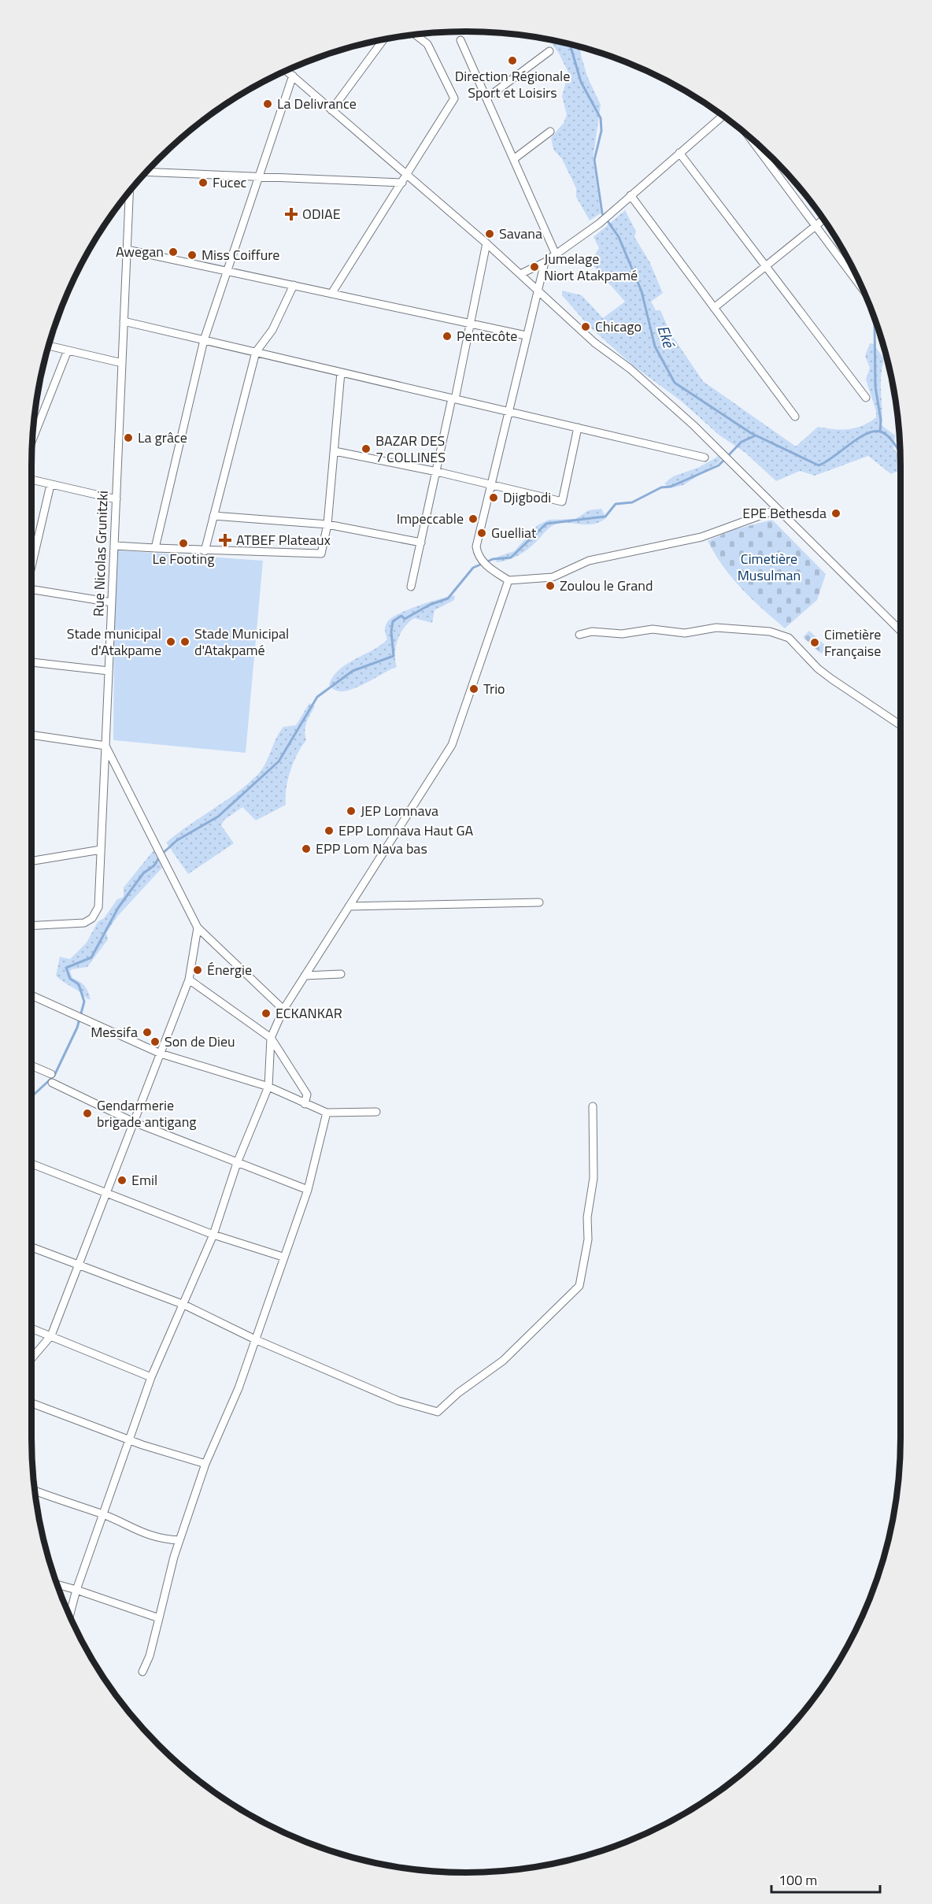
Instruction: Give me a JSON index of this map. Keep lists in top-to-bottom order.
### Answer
{
  "streets": {
    "street": ["Rue Nicolas Grunitzki"]
  },
  "water": ["Eké"],
  "parks": ["Cimetière Musulman"],
  "places": {
    "other": [
      "Direction Régionale Sport et Loisirs",
      "La Delivrance",
      "Fucec",
      "Savana",
      "Awegan",
      "Miss Coiffure",
      "Jumelage Niort Atakpamé",
      "Chicago",
      "Pentecôte",
      "La grâce",
      "BAZAR DES 7 COLLINES",
      "Djigbodi",
      "EPE Bethesda",
      "Impeccable",
      "Guelliat",
      "Le Footing",
      "Zoulou le Grand",
      "Stade municipal d'Atakpame",
      "Stade Municipal d'Atakpamé",
      "Cimetière Française",
      "Trio",
      "JEP Lomnava",
      "EPP Lomnava Haut GA",
      "EPP Lom Nava bas",
      "Énergie",
      "ECKANKAR",
      "Messifa",
      "Son de Dieu",
      "Gendarmerie brigade antigang",
      "Emil"
    ],
    "health": ["ODIAE", "ATBEF Plateaux"]
  },
  "scale_bar": "100 m"
}
